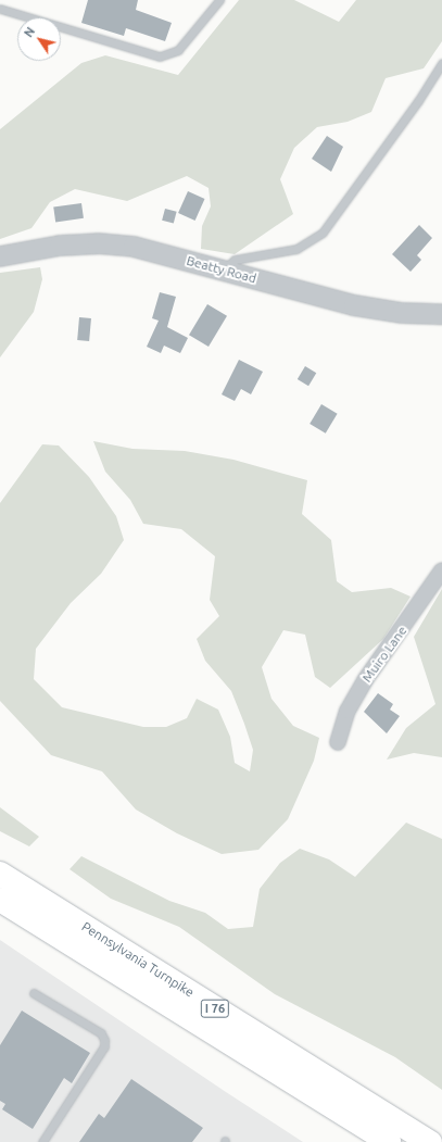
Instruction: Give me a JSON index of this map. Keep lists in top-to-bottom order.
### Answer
{
  "streets": {
    "highway": ["Pennsylvania Turnpike", "I 76"],
    "street": ["Beatty Road", "Muiro Lane"]
  },
  "north": "top left"
}
